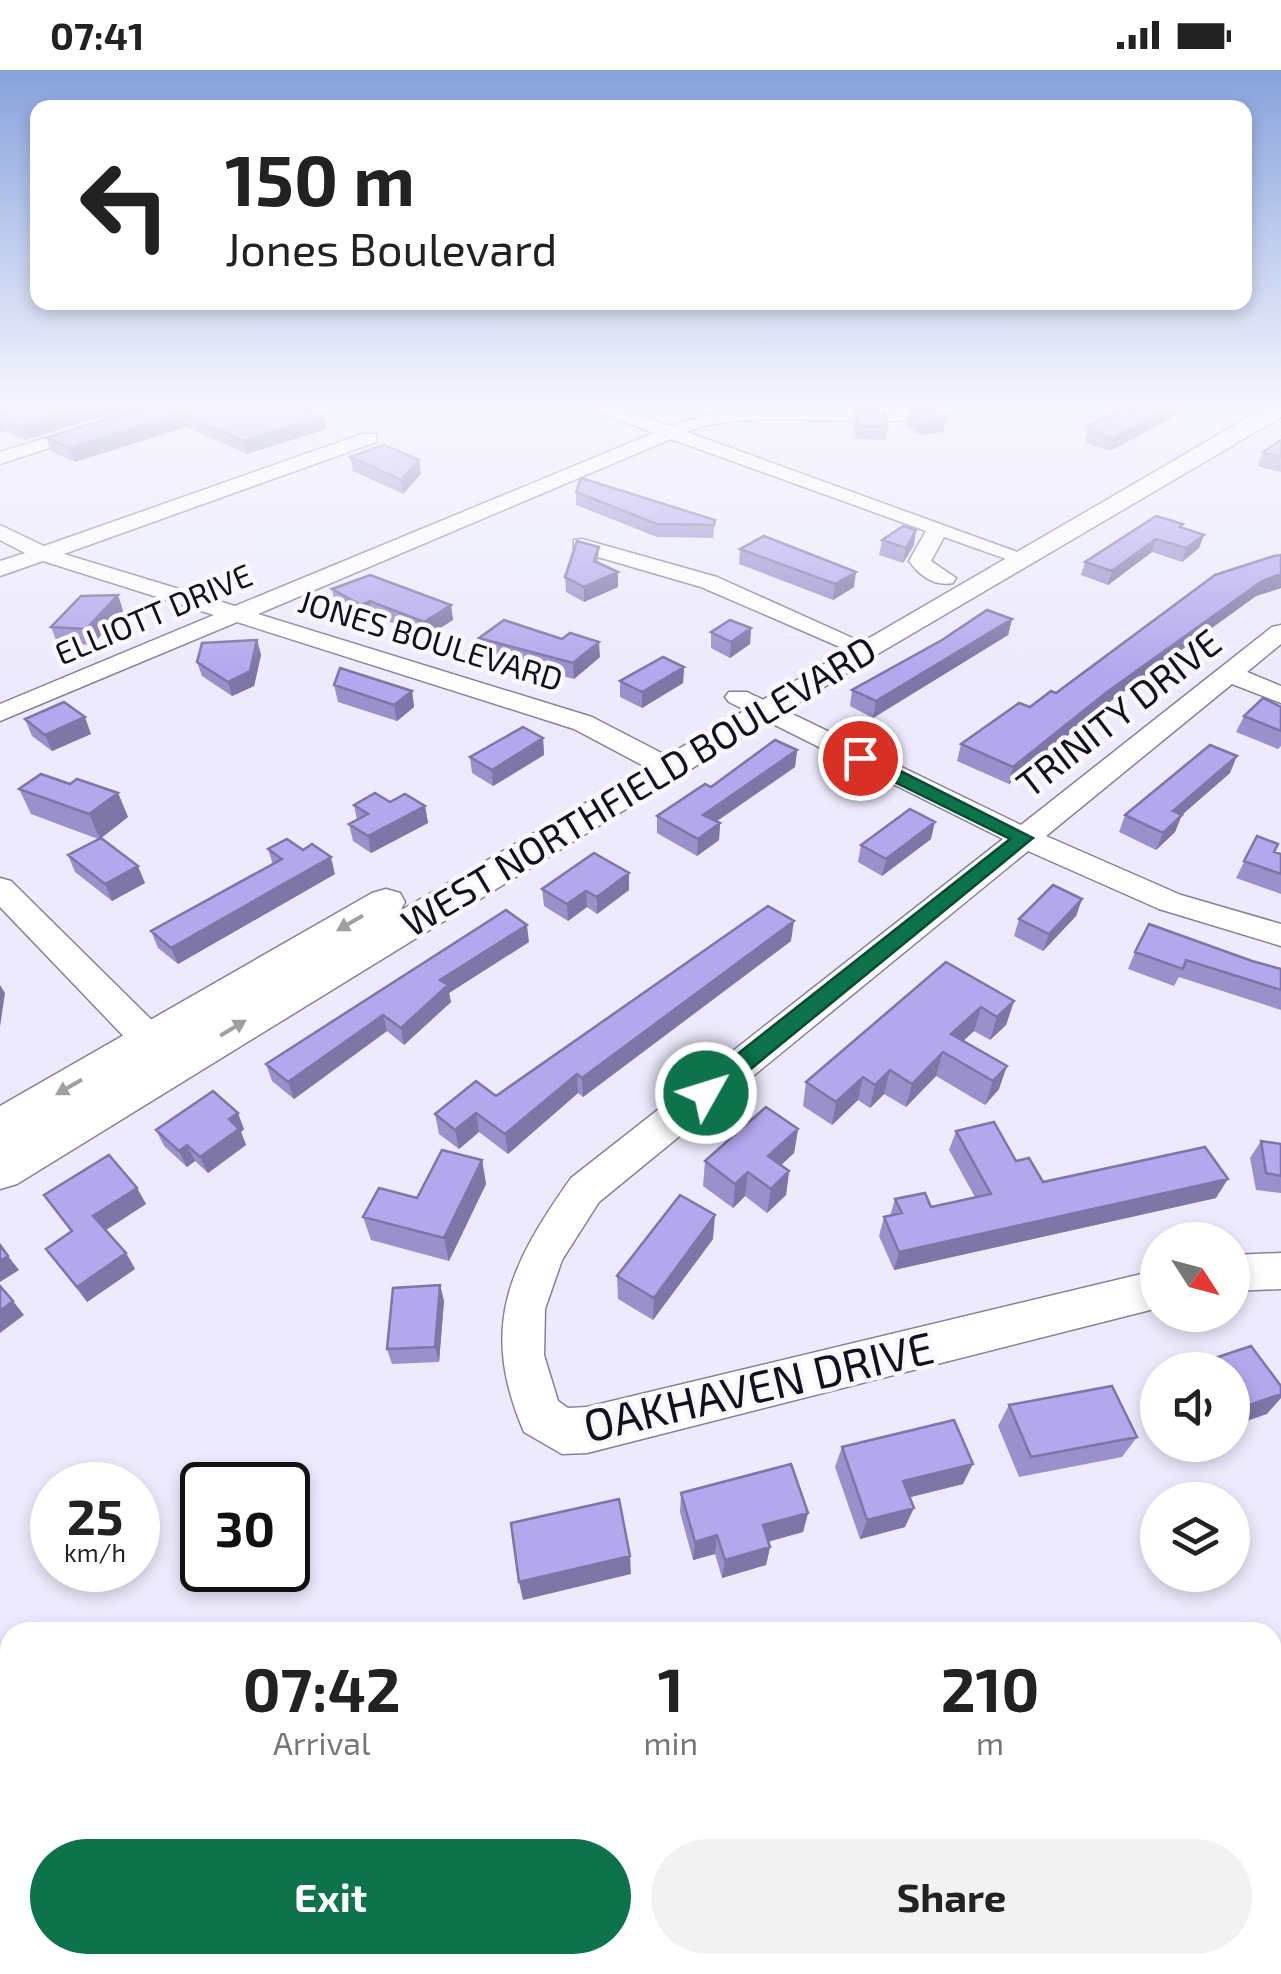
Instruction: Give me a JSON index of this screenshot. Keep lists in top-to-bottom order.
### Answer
{
  "streets": {
    "main road": ["WEST NORTHFIELD BOULEVARD"],
    "street": [
      "ELLIOTT DRIVE",
      "JONES BOULEVARD",
      "TRINITY DRIVE",
      "OAKHAVEN DRIVE"
    ]
  },
  "crossings": [
    ["ELLIOTT DRIVE", "JONES BOULEVARD"],
    ["JONES BOULEVARD", "WEST NORTHFIELD BOULEVARD"],
    ["TRINITY DRIVE", "OAKHAVEN DRIVE"]
  ],
  "north": "bottom right",
  "page": {
    "status": "07:41",
    "turn": ["150 m", "Jones Boulevard"],
    "speed": "25 km/h",
    "limit": "30",
    "eta": [
      "07:42",
      "Arrival",
      "1",
      "min",
      "210",
      "m"
    ],
    "buttons": ["Exit", "Share"]
  }
}
